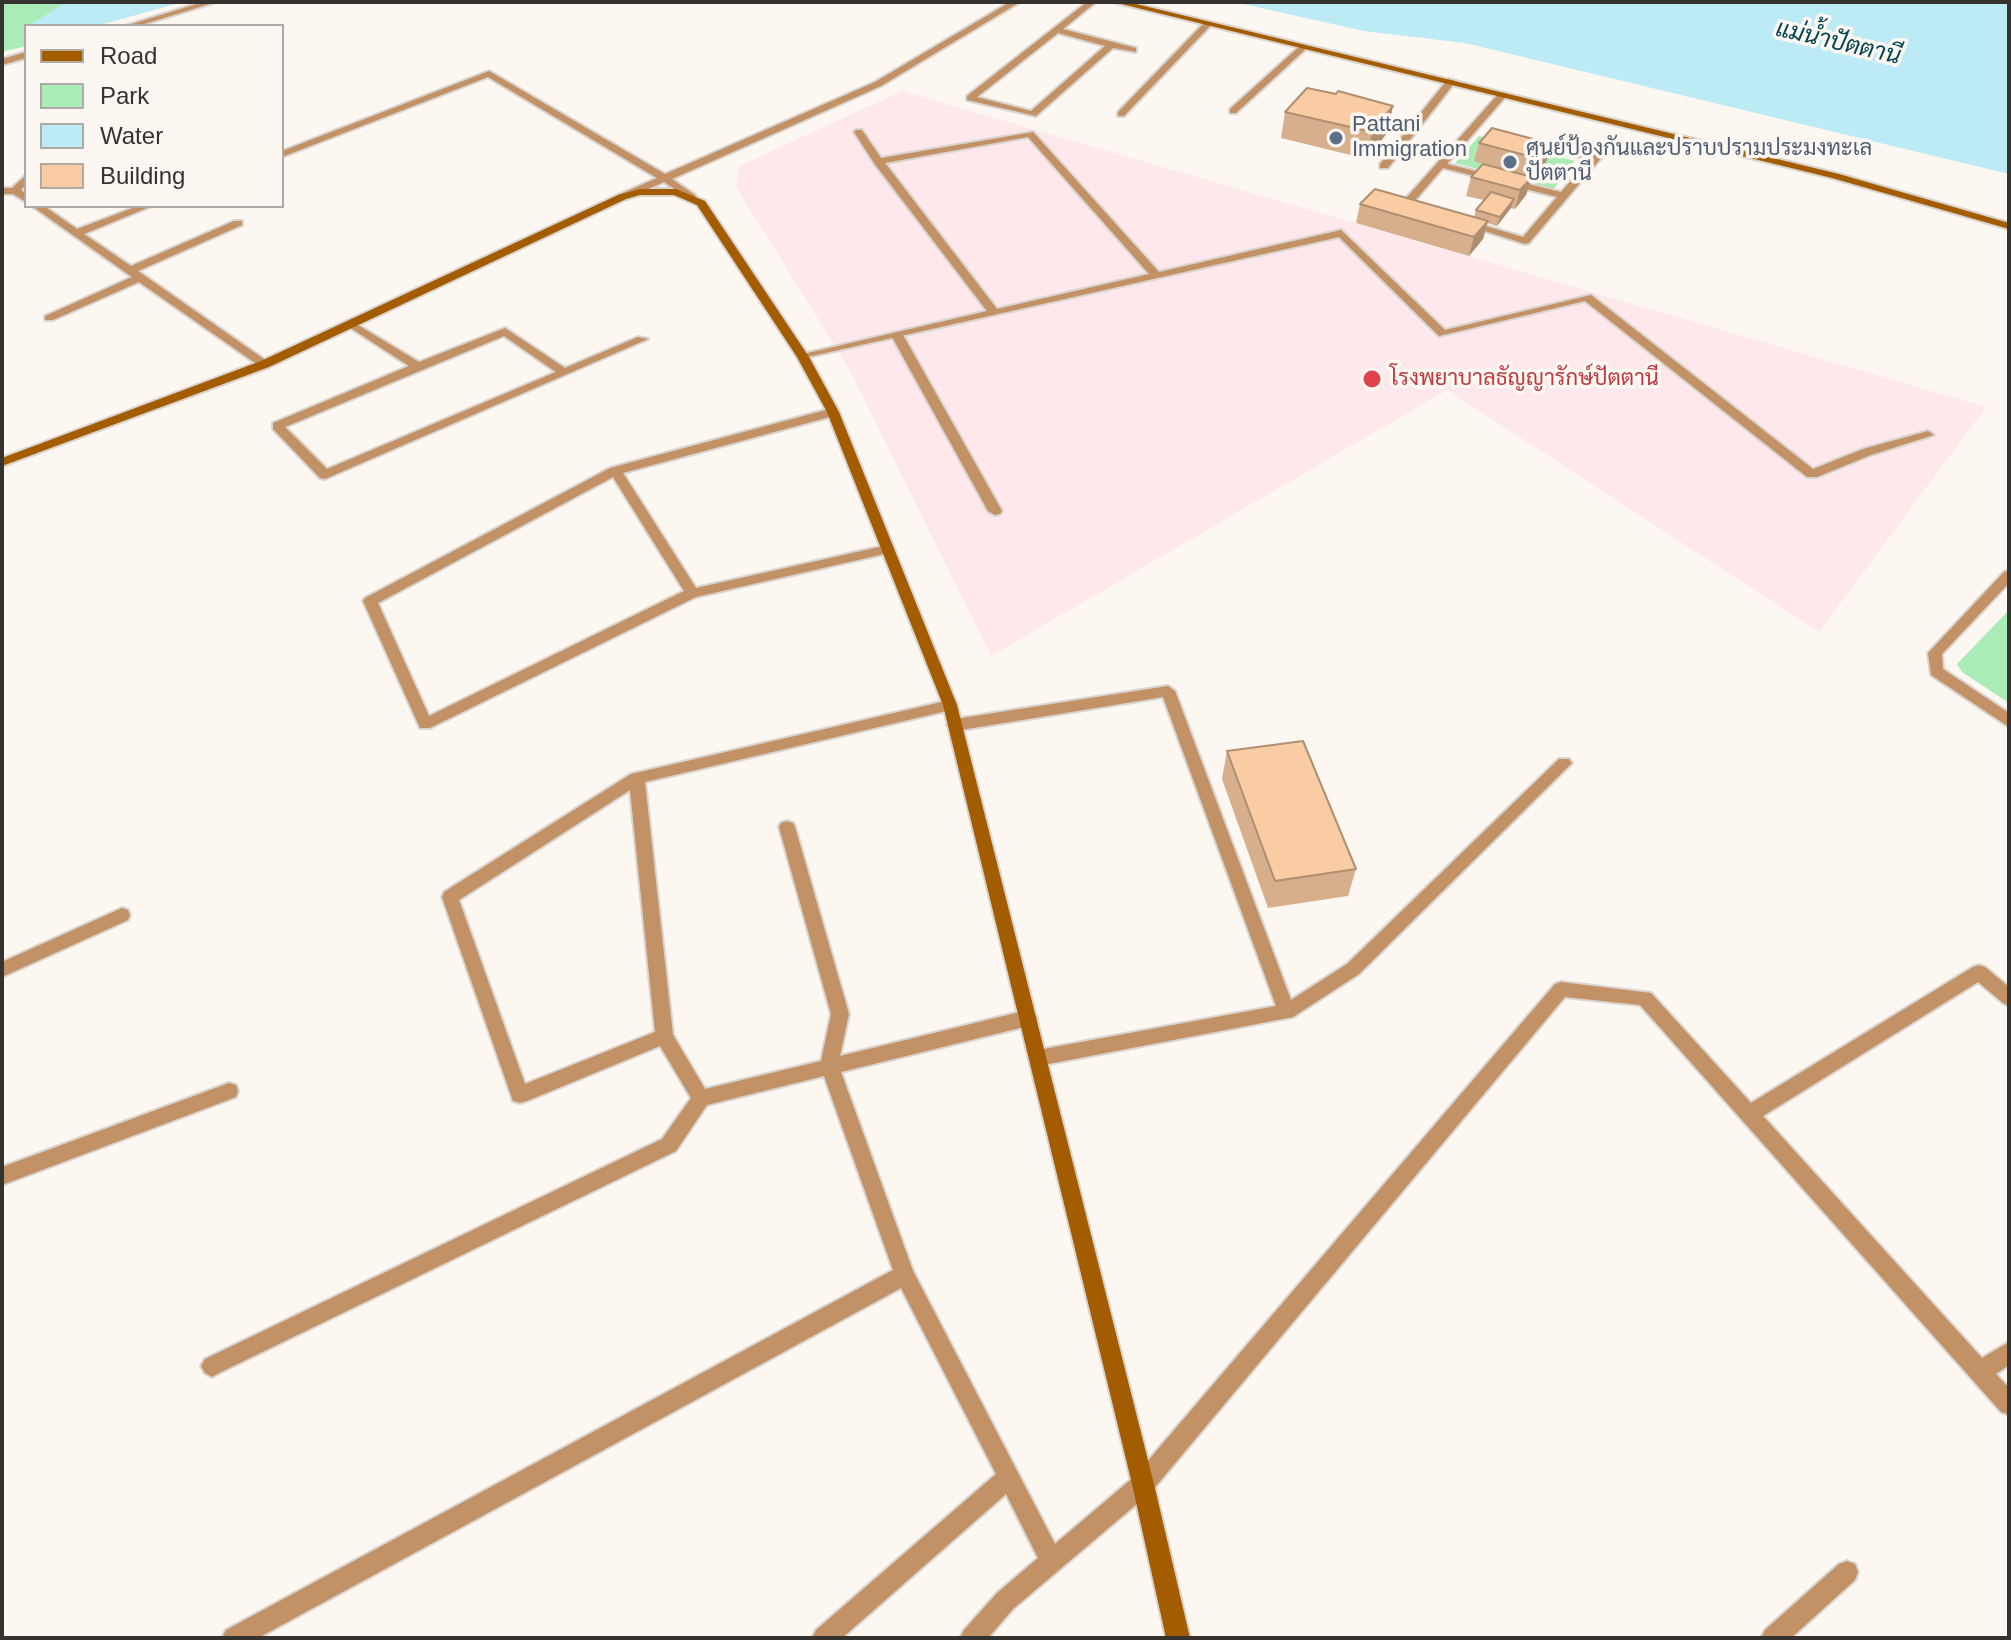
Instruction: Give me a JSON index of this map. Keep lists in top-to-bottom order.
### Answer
{
  "water": ["แม่น้ำปัตตานี"],
  "places": ["Pattani Immigration", "ศูนย์ป้องกันและปราบปรามประมงทะเล ปัตตานี", "โรงพยาบาลธัญญารักษ์ปัตตานี"],
  "legend": [
    "Road",
    "Park",
    "Water",
    "Building"
  ]
}
